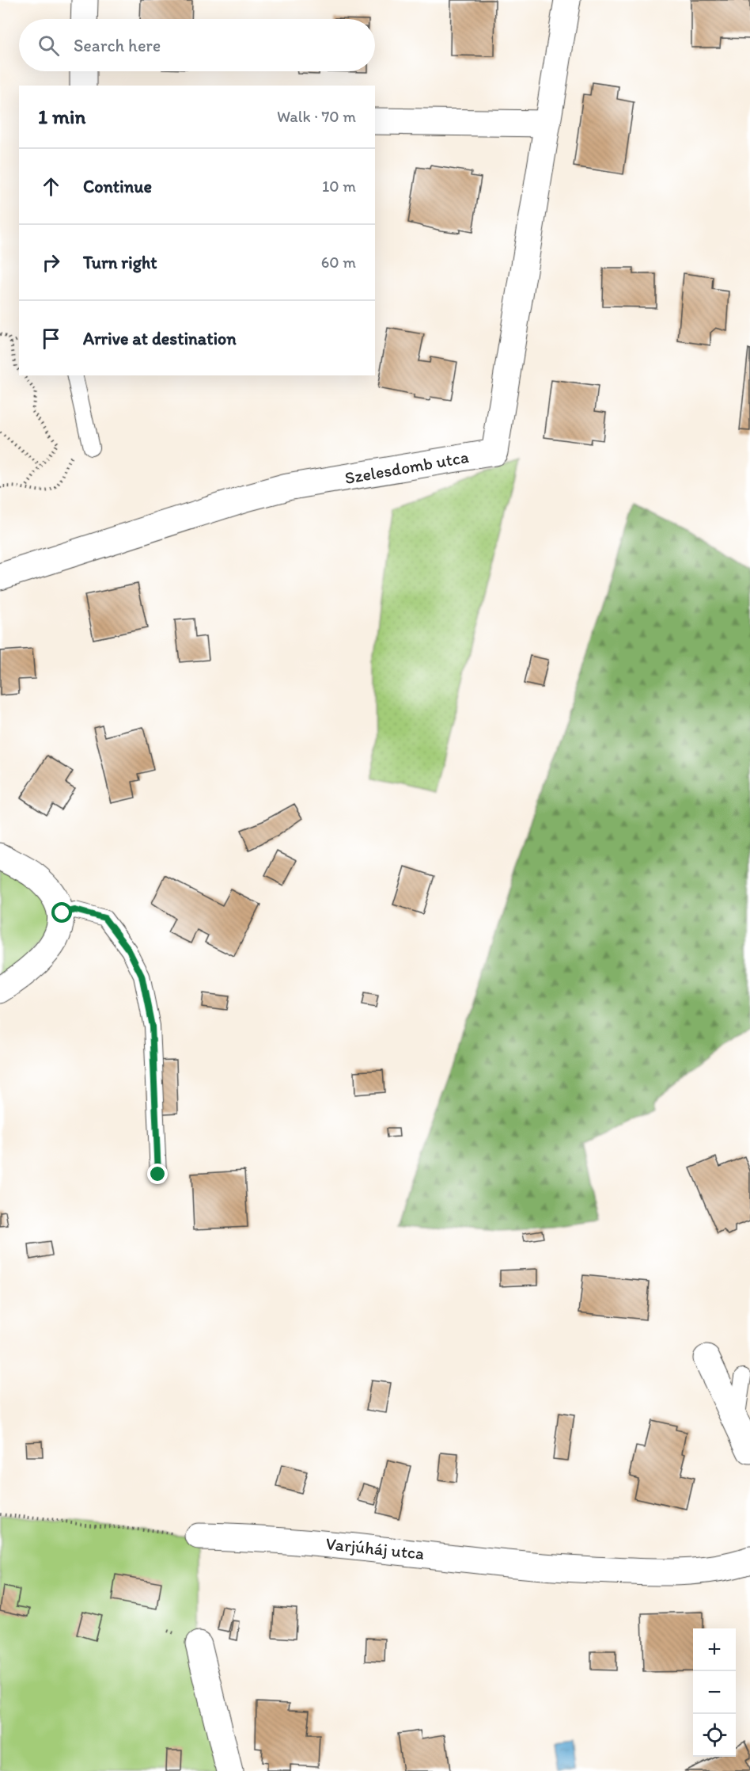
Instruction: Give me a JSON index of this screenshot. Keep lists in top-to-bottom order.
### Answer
{
  "streets": {
    "street": ["Szelesdomb utca", "Varjúháj utca"]
  },
  "page": {
    "search": "Search here",
    "heading": ["1 min", "Walk · 70 m"],
    "list": [
      ["Continue", "10 m"],
      ["Turn right", "60 m"],
      "Arrive at destination"
    ],
    "map_buttons": ["+", "−"]
  }
}
